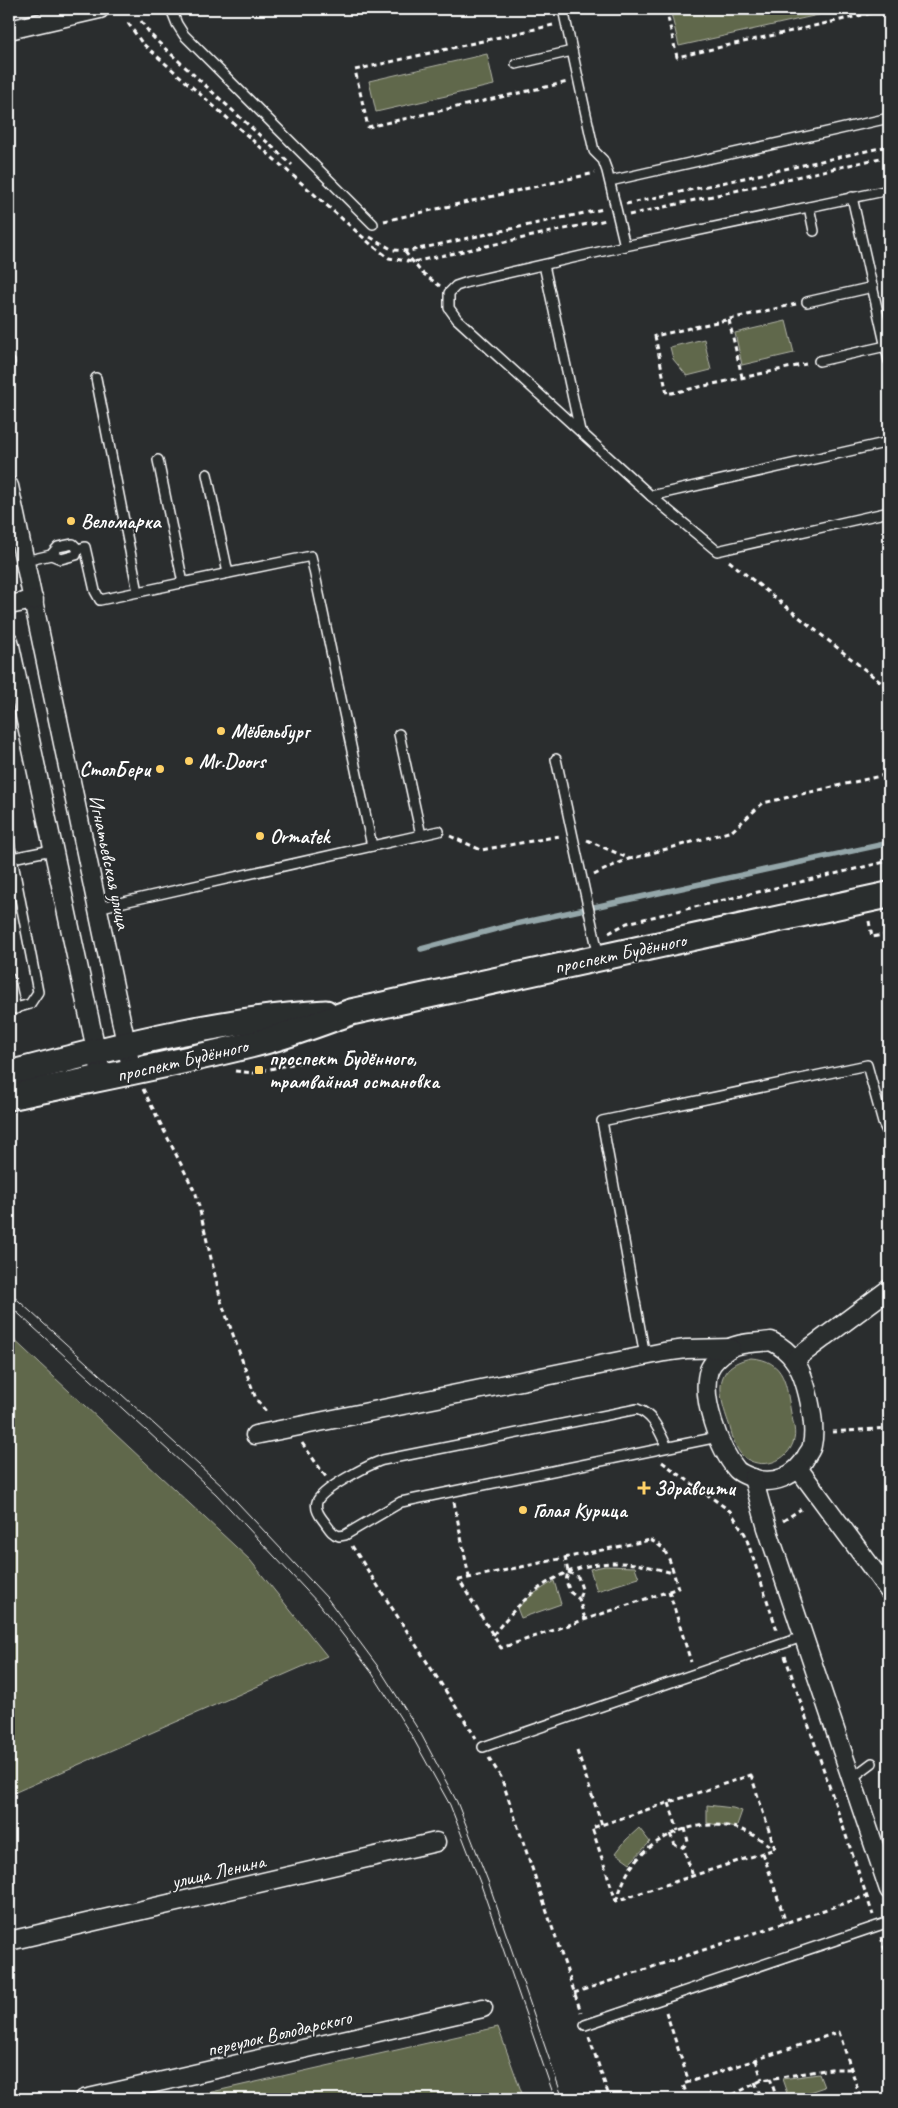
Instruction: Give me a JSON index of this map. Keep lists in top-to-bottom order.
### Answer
{
  "streets": {
    "main road": ["проспект Будённого"],
    "street": ["Игнатьевская улица", "улица Ленина", "переулок Володарского"]
  },
  "crossings": [
    ["Игнатьевская улица", "проспект Будённого"]
  ],
  "places": {
    "other": [
      "Веломарка",
      "Мёбельбург",
      "Mr.Doors",
      "СтолБери",
      "Ormatek",
      "Голая Курица"
    ],
    "transit": ["проспект Будённого, трамвайная остановка"],
    "health": ["Здравсити"]
  }
}
